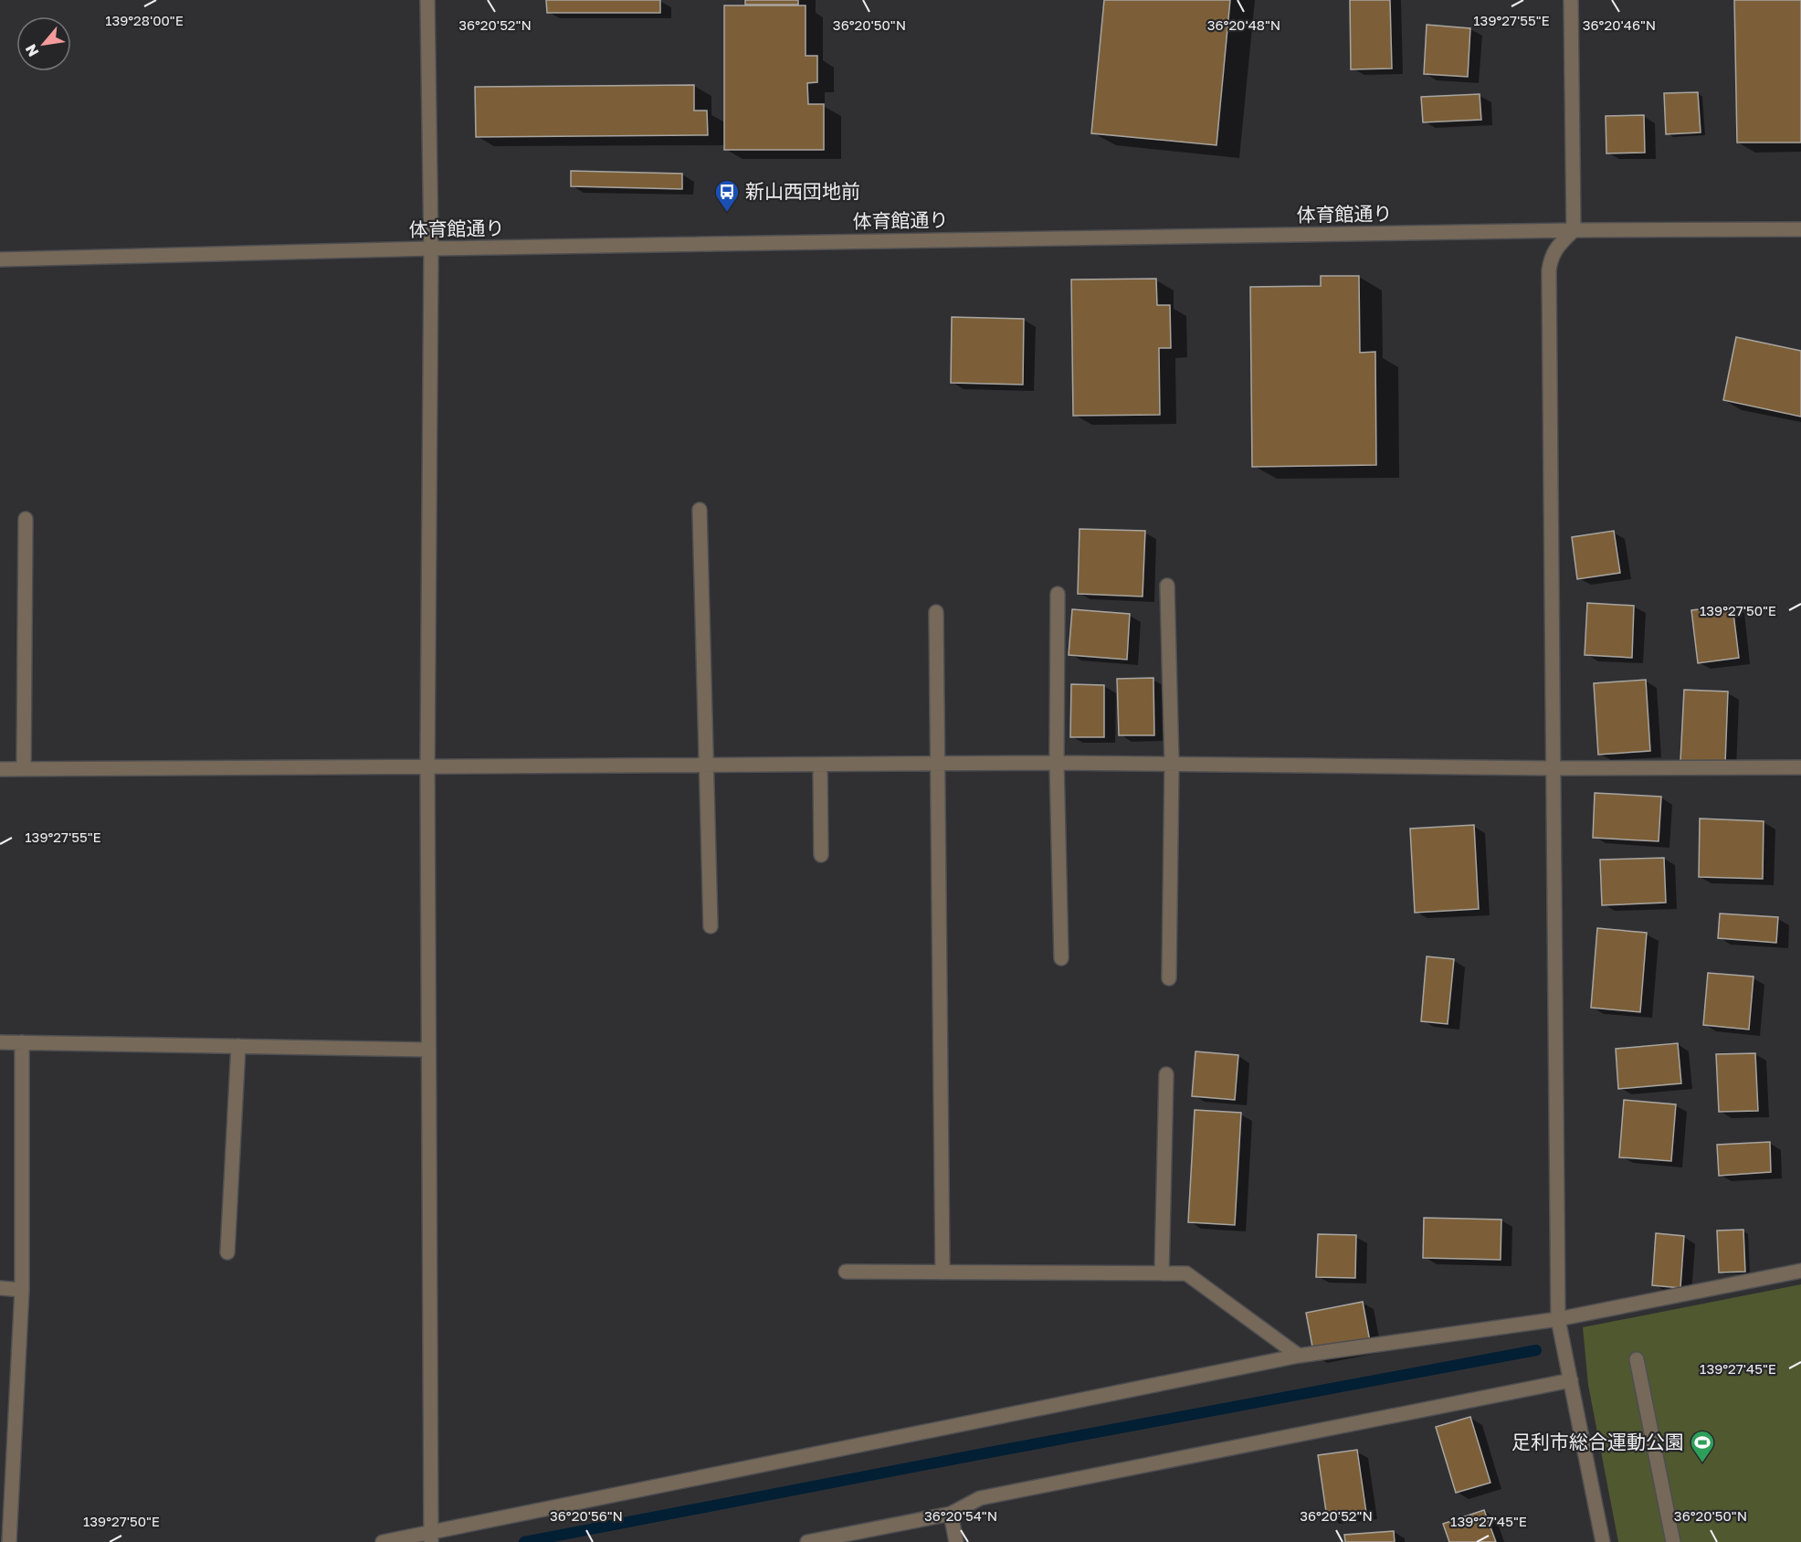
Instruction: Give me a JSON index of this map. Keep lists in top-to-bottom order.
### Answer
{
  "streets": {
    "street": ["体育館通り"]
  },
  "places": {
    "bus stop": ["新山西団地前"],
    "sports": ["足利市総合運動公園"]
  },
  "north": "bottom left",
  "coordinates": [
    "139°28'00\"E",
    "139°27'55\"E",
    "36°20'52\"N",
    "36°20'50\"N",
    "36°20'48\"N",
    "36°20'46\"N",
    "139°27'50\"E",
    "139°27'45\"E",
    "36°20'56\"N",
    "36°20'54\"N"
  ]
}
